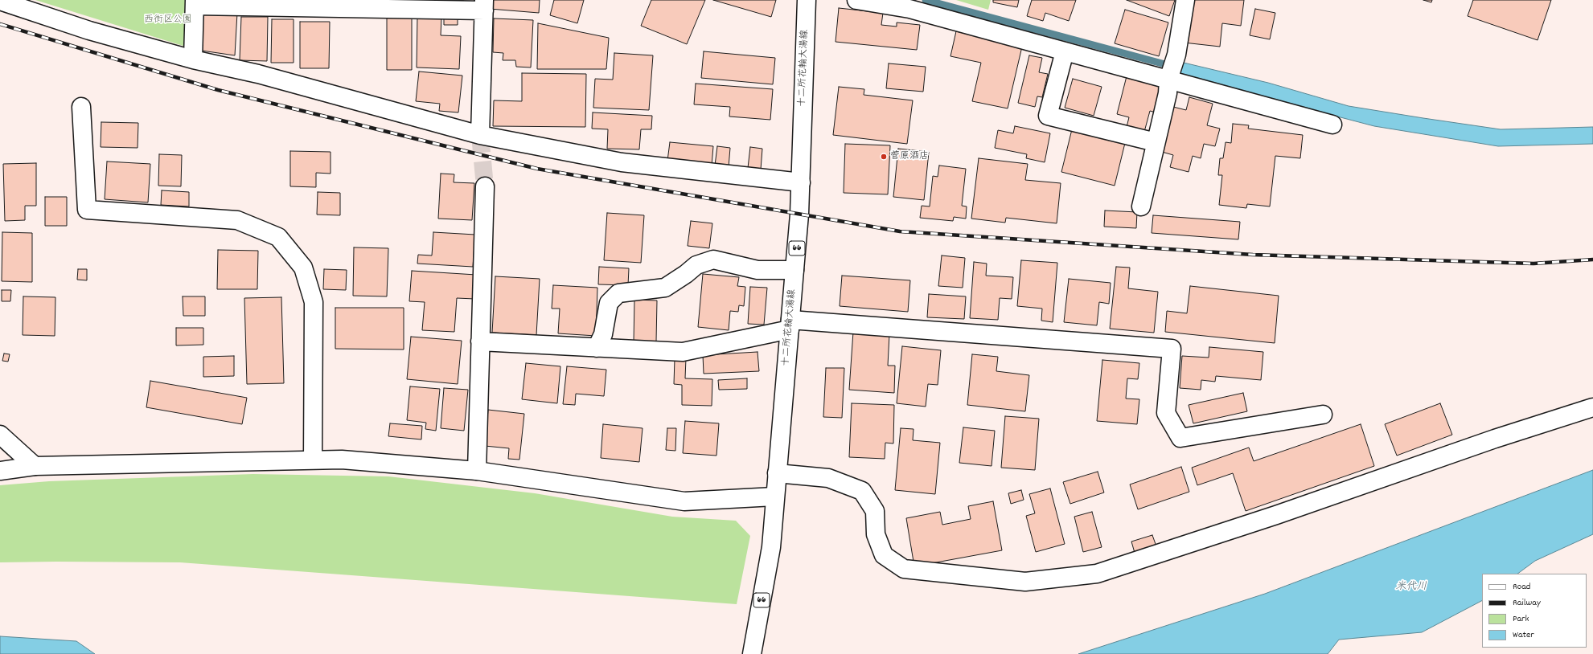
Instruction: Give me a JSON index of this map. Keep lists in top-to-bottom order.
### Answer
{
  "streets": {
    "street": ["十二所花輪大湯線", "66"]
  },
  "water": ["米代川"],
  "parks": ["西街区公園"],
  "places": ["菅原酒店"],
  "legend": [
    "Road",
    "Railway",
    "Park",
    "Water"
  ]
}
